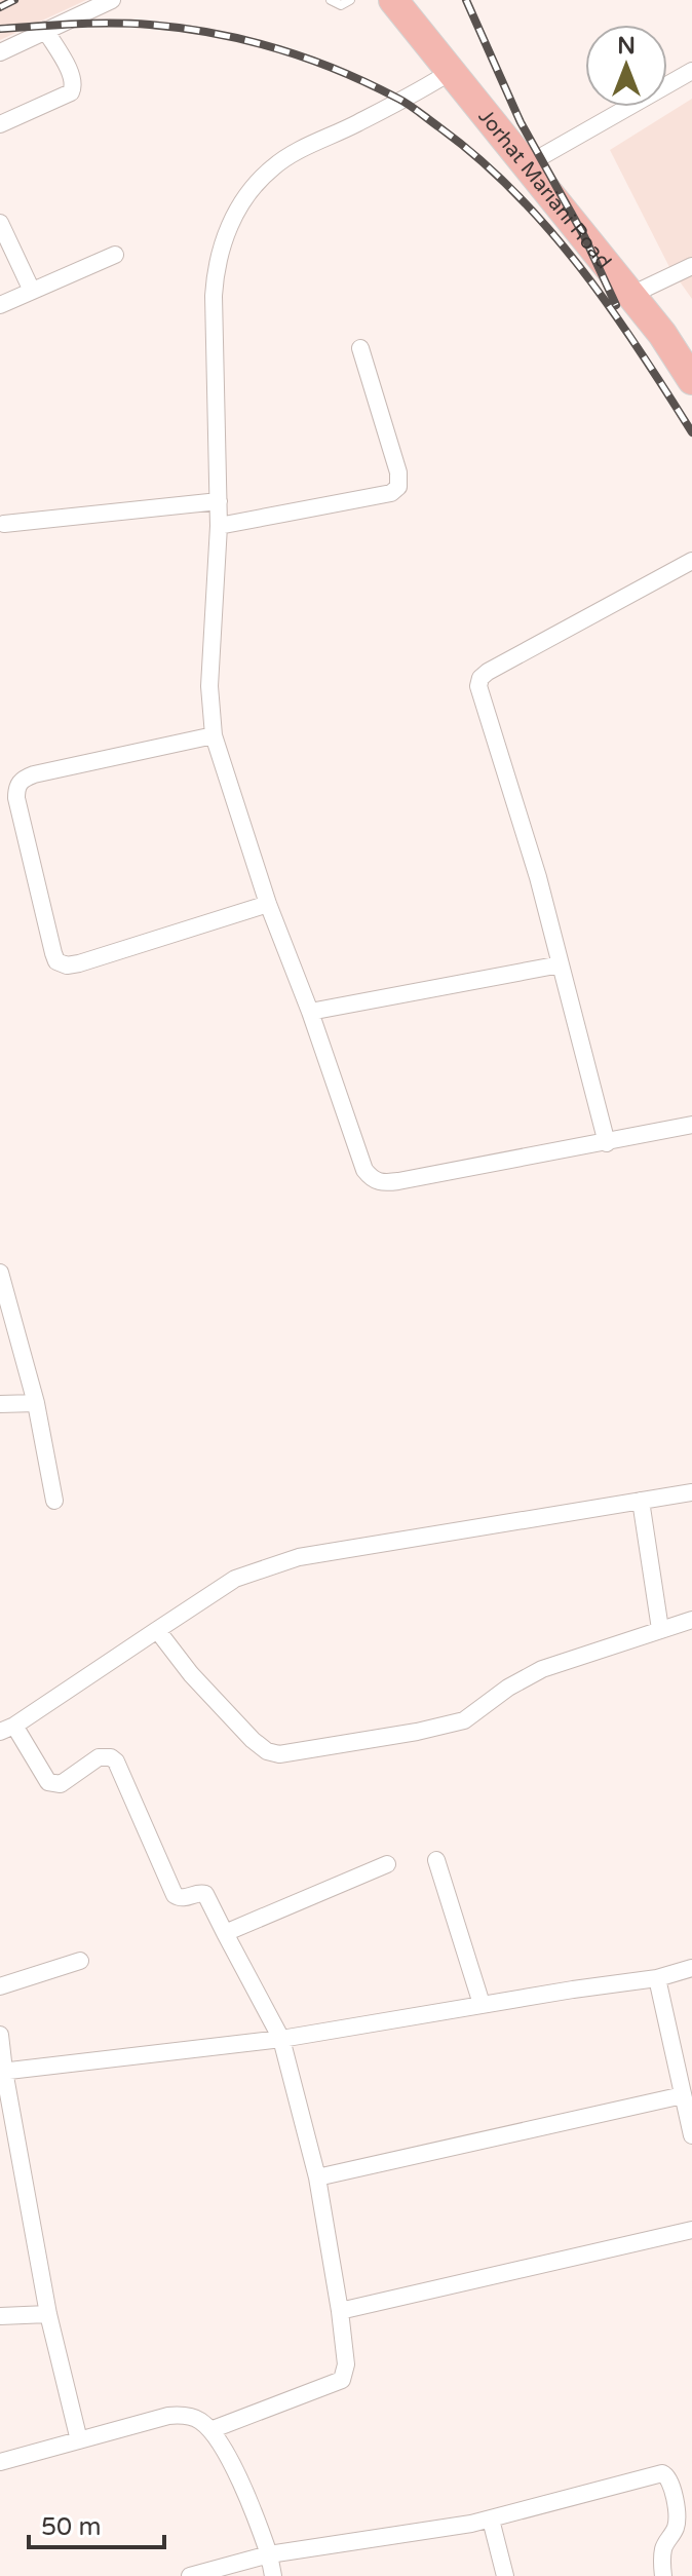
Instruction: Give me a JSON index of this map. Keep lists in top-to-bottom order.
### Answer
{
  "streets": {
    "highway": ["Jorhat Mariani Road"]
  },
  "scale_bar": "50 m",
  "north": "top"
}
